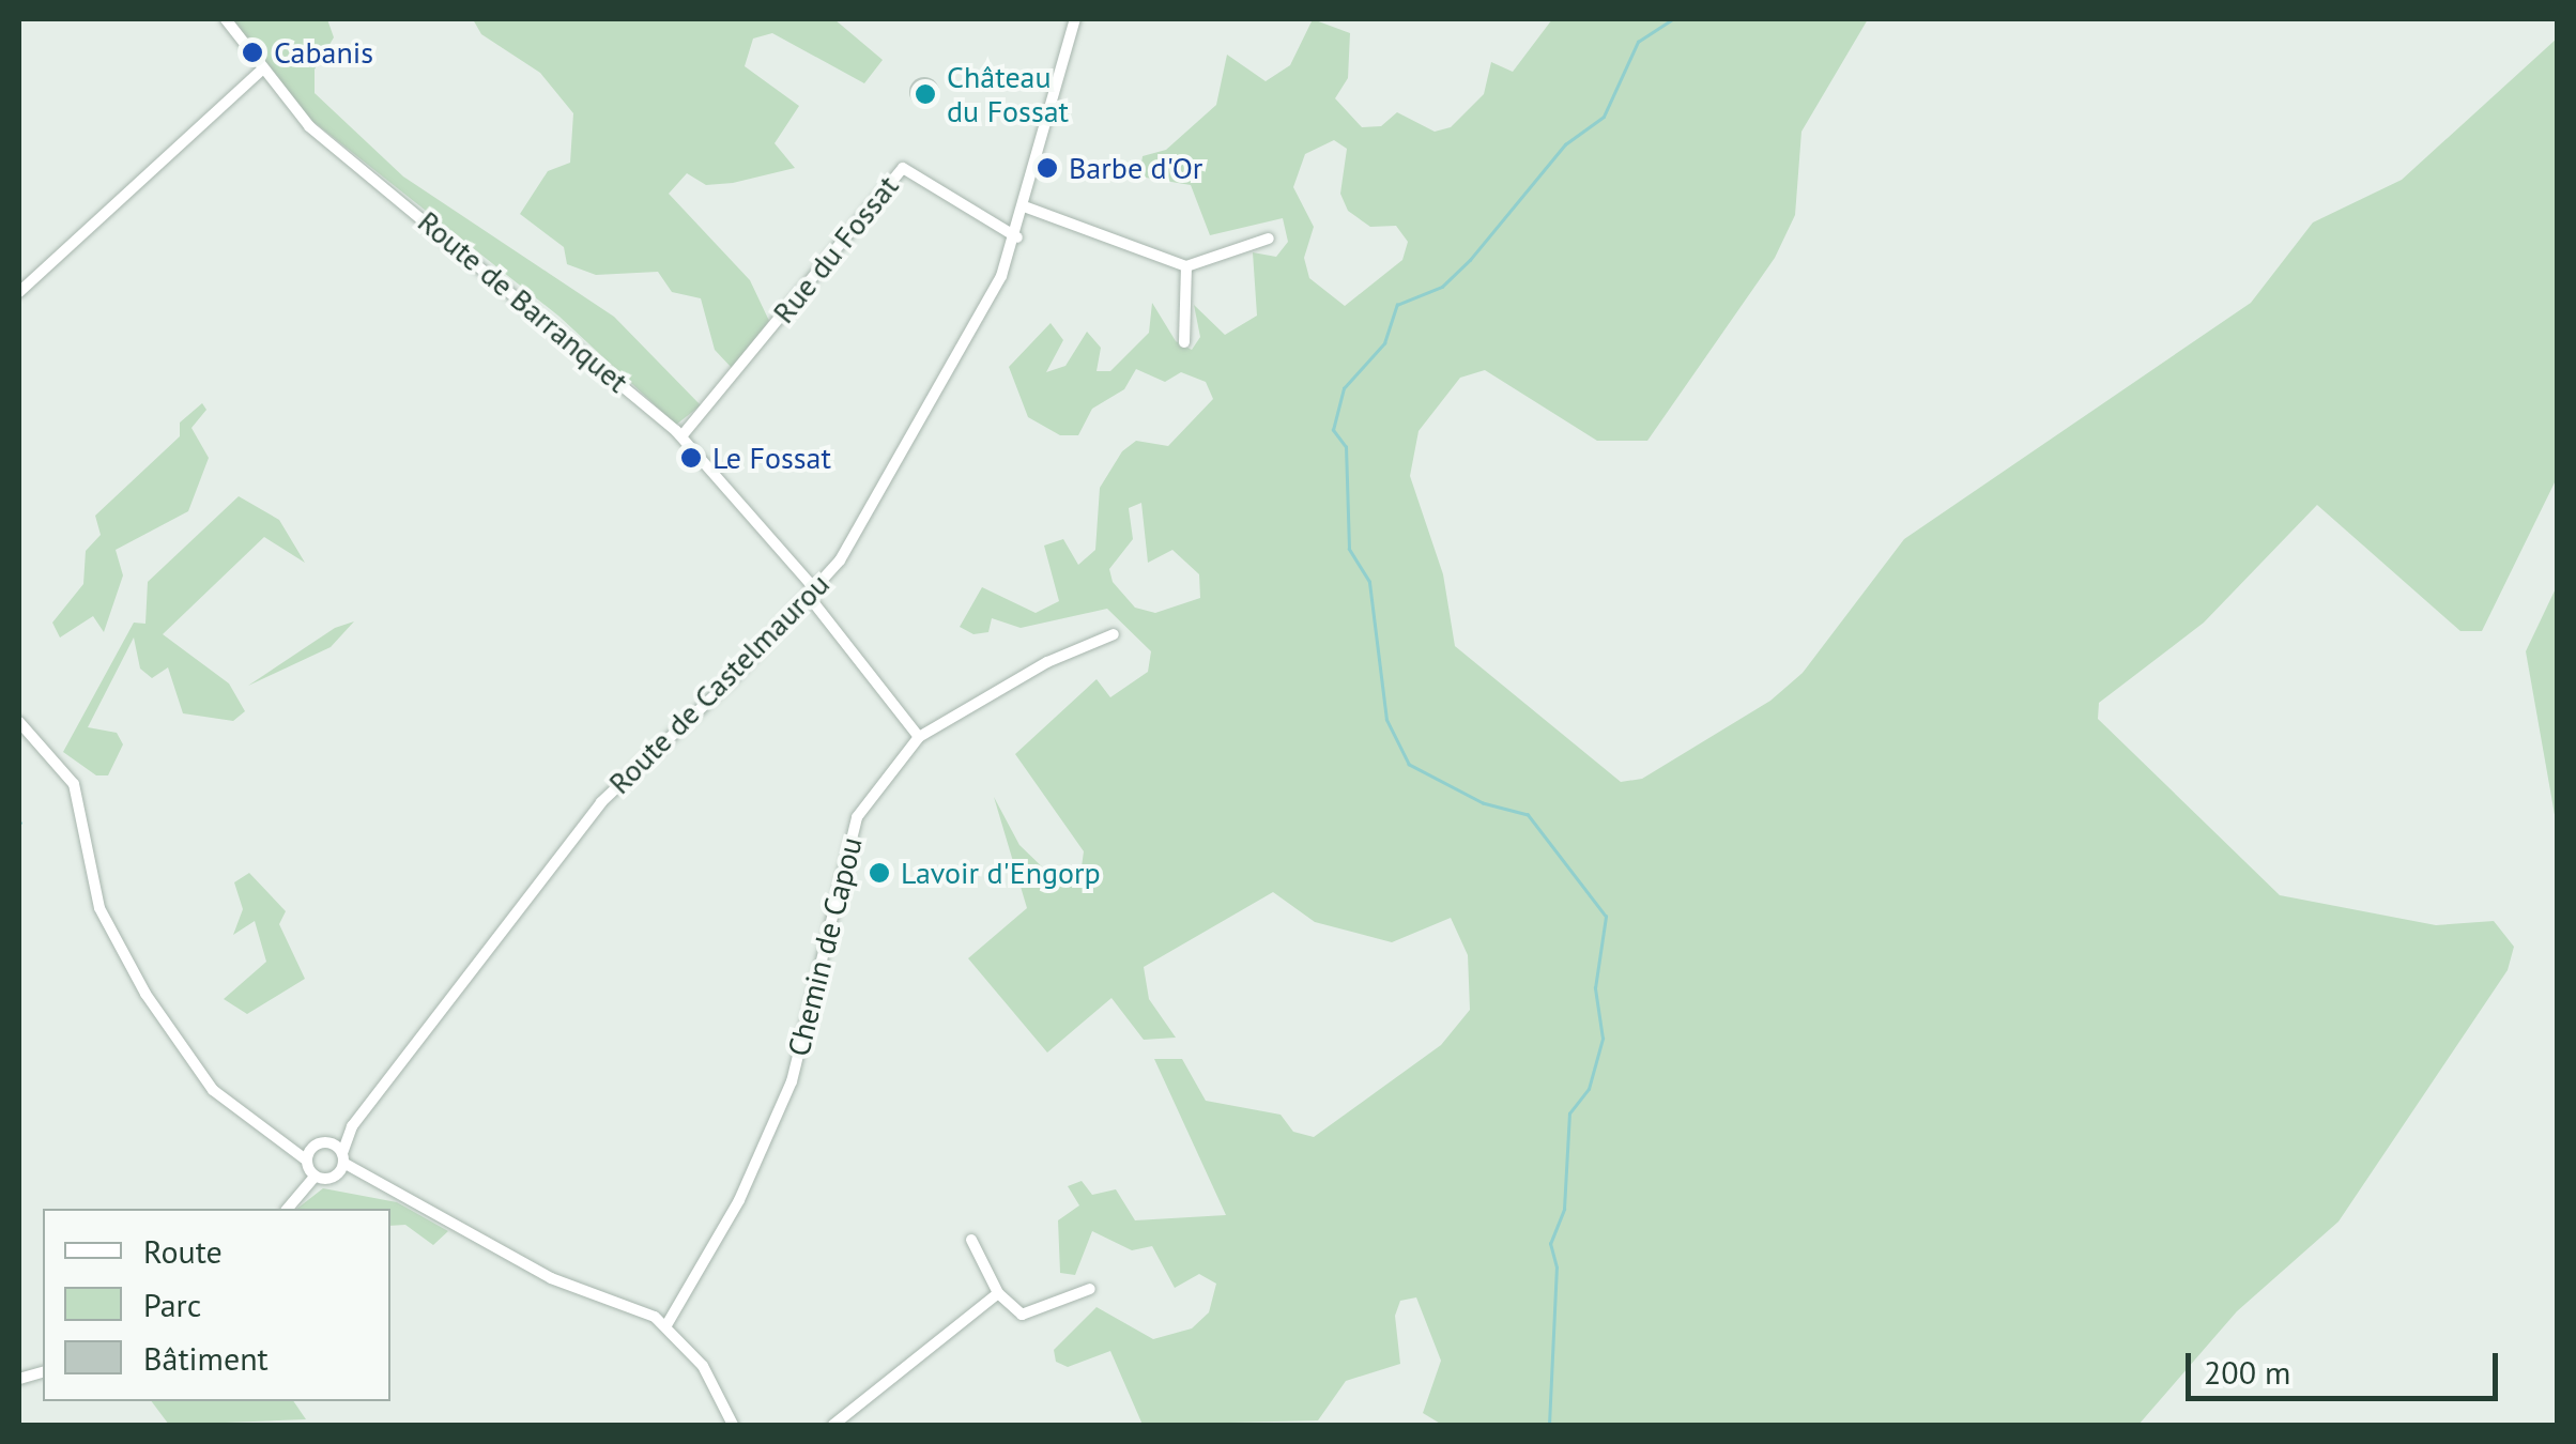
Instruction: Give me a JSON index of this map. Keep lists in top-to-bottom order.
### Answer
{
  "streets": {
    "street": [
      "Rue du Fossat",
      "Route de Barranquet",
      "Route de Castelmaurou",
      "Chemin de Capou"
    ]
  },
  "crossings": [
    ["Rue du Fossat", "Route de Barranquet"],
    ["Rue du Fossat", "Route de Castelmaurou"],
    ["Route de Barranquet", "Route de Castelmaurou"]
  ],
  "places": [
    "Cabanis",
    "Château du Fossat",
    "Barbe d'Or",
    "Le Fossat",
    "Lavoir d'Engorp"
  ],
  "legend": ["Route", "Parc", "Bâtiment"],
  "scale_bar": "200 m"
}
